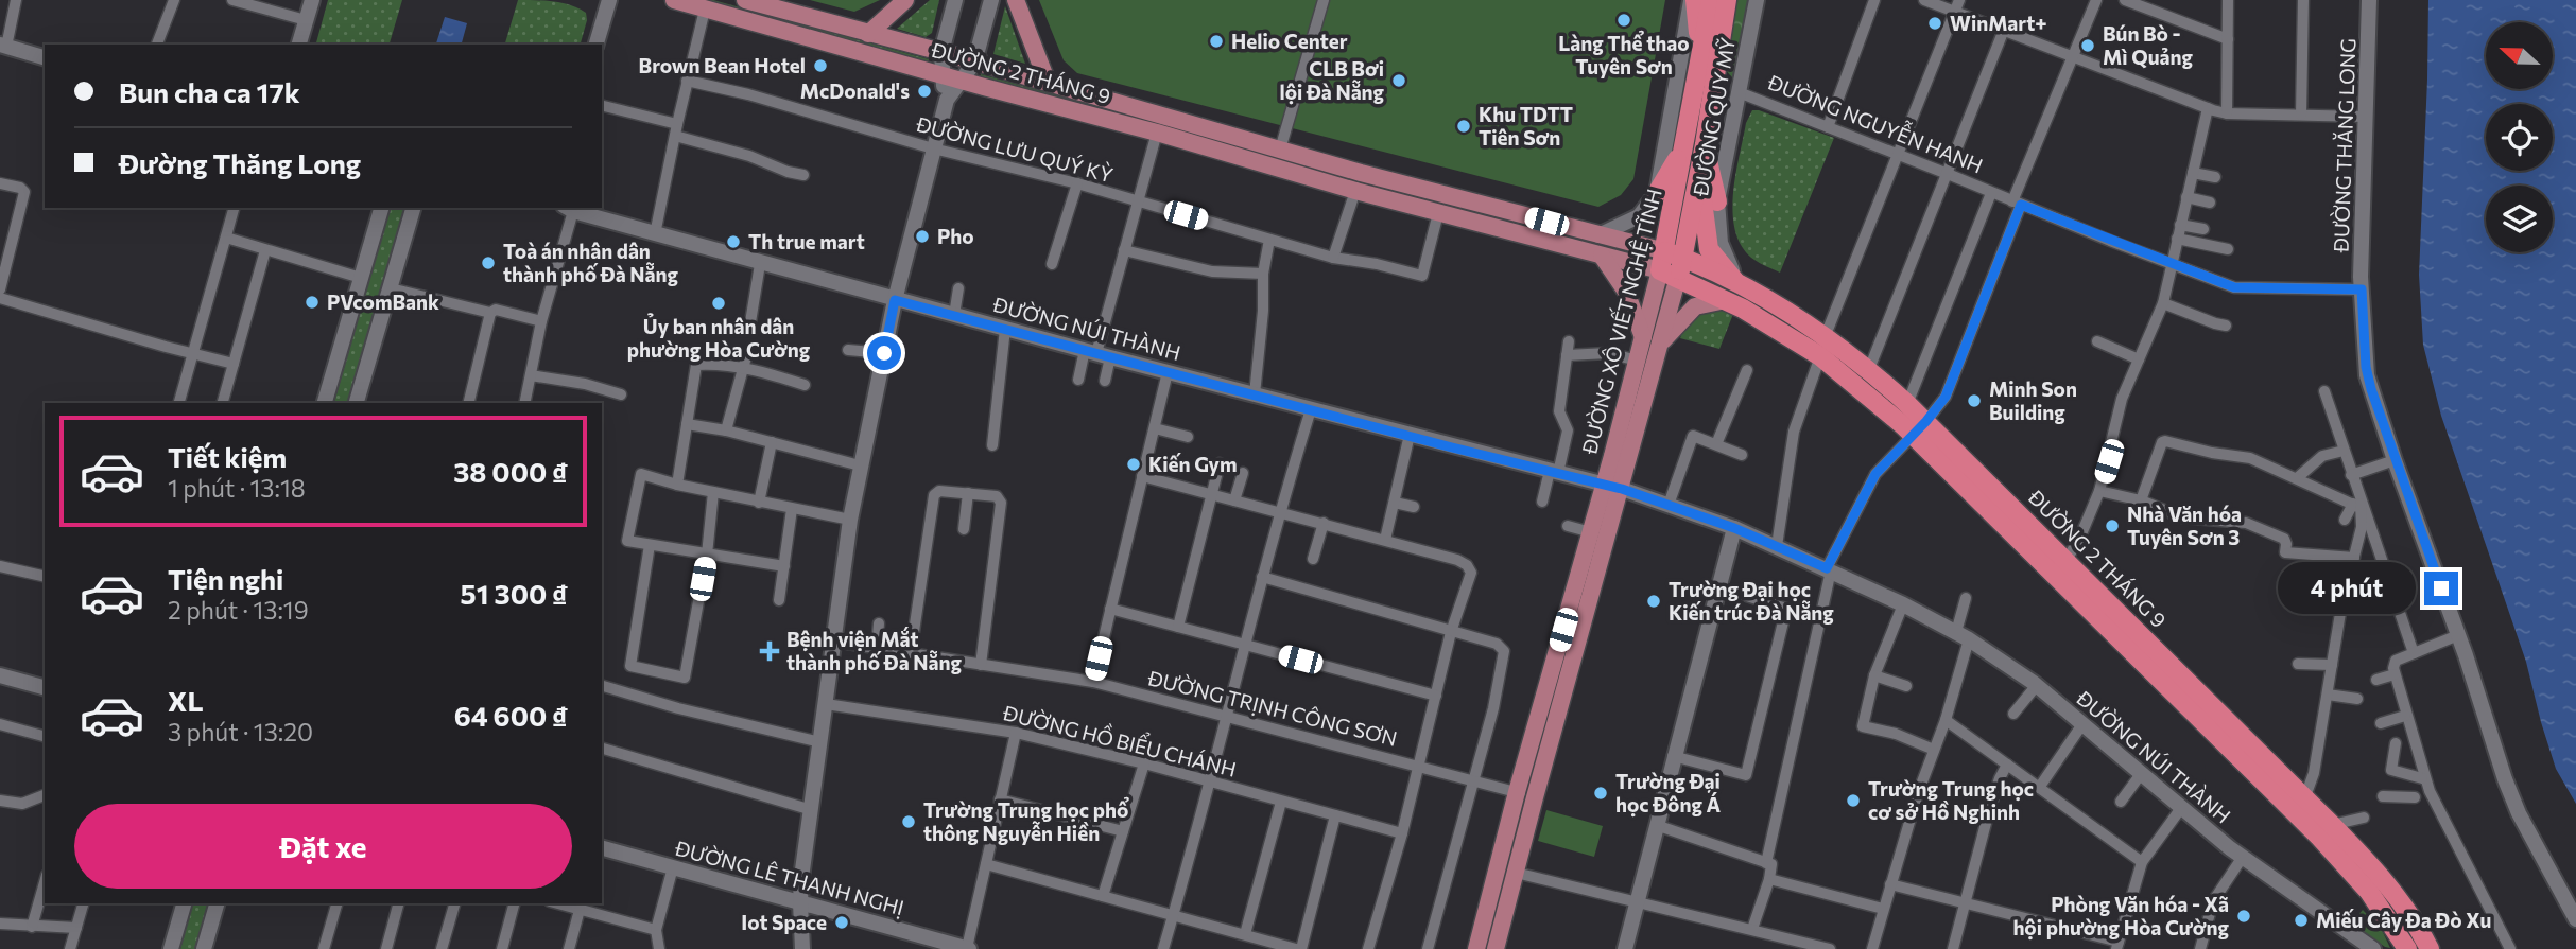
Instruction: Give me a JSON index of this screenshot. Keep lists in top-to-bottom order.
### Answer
{
  "streets": {
    "highway": ["ĐƯỜNG 2 THÁNG 9", "ĐƯỜNG XÔ VIẾT NGHỆ TĨNH"],
    "street": [
      "ĐƯỜNG QUY MỸ",
      "ĐƯỜNG NGUYỄN HANH",
      "ĐƯỜNG THĂNG LONG",
      "ĐƯỜNG LƯU QUÝ KỲ",
      "ĐƯỜNG NÚI THÀNH",
      "ĐƯỜNG TRỊNH CÔNG SƠN",
      "ĐƯỜNG HỒ BIỂU CHÁNH",
      "ĐƯỜNG LÊ THANH NGHỊ"
    ]
  },
  "crossings": [
    ["ĐƯỜNG 2 THÁNG 9", "ĐƯỜNG QUY MỸ"],
    ["ĐƯỜNG 2 THÁNG 9", "ĐƯỜNG LƯU QUÝ KỲ"],
    ["ĐƯỜNG 2 THÁNG 9", "ĐƯỜNG XÔ VIẾT NGHỆ TĨNH"],
    ["ĐƯỜNG QUY MỸ", "ĐƯỜNG NGUYỄN HANH"],
    ["ĐƯỜNG NGUYỄN HANH", "ĐƯỜNG THĂNG LONG"],
    ["ĐƯỜNG NGUYỄN HANH", "ĐƯỜNG XÔ VIẾT NGHỆ TĨNH"],
    ["ĐƯỜNG XÔ VIẾT NGHỆ TĨNH", "ĐƯỜNG NÚI THÀNH"],
    ["ĐƯỜNG XÔ VIẾT NGHỆ TĨNH", "ĐƯỜNG TRỊNH CÔNG SƠN"]
  ],
  "places": {
    "other": [
      "Làng Thể thao Tuyên Sơn",
      "WinMart+",
      "Helio Center",
      "Bún Bò - Mì Quảng",
      "Brown Bean Hotel",
      "CLB Bơi lội Đà Nẵng",
      "McDonald's",
      "Khu TDTT Tiên Sơn",
      "Pho",
      "Th true mart",
      "Toà án nhân dân thành phố Đà Nẵng",
      "PVcomBank",
      "Ủy ban nhân dân phường Hòa Cường",
      "Minh Son Building",
      "Kiến Gym",
      "Nhà Văn hóa Tuyên Sơn 3",
      "Trường Đại học Kiến trúc Đà Nẵng",
      "Trường Đại học Đông Á",
      "Trường Trung học cơ sở Hồ Nghinh",
      "Trường Trung học phổ thông Nguyễn Hiền",
      "Phòng Văn hóa - Xã hội phường Hòa Cường",
      "Miếu Cây Đa Đò Xu",
      "Iot Space"
    ],
    "health": ["Bệnh viện Mắt thành phố Đà Nẵng"]
  },
  "north": "left",
  "page": {
    "banner": ["Bun cha ca 17k", "Đường Thăng Long"],
    "list": [
      {
        "name": "Tiết kiệm",
        "note": "1 phút · 13:18",
        "value": "38 000 ₫"
      },
      {
        "name": "Tiện nghi",
        "note": "2 phút · 13:19",
        "value": "51 300 ₫"
      },
      {
        "name": "XL",
        "note": "3 phút · 13:20",
        "value": "64 600 ₫"
      }
    ],
    "bubble": "4 phút",
    "buttons": "Đặt xe"
  }
}
